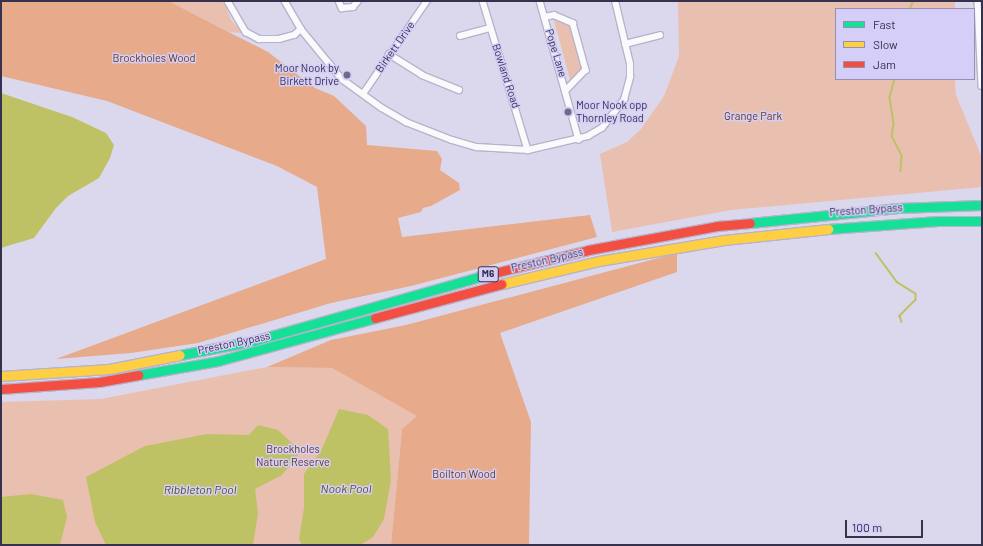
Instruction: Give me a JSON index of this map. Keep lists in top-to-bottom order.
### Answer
{
  "streets": {
    "highway": ["Preston Bypass", "M6"],
    "street": ["Birkett Drive", "Pope Lane", "Bowland Road"]
  },
  "water": ["Nook Pool", "Ribbleton Pool"],
  "parks": [
    "Brockholes Wood",
    "Grange Park",
    "Brockholes Nature Reserve",
    "Boilton Wood"
  ],
  "places": ["Moor Nook by Birkett Drive", "Moor Nook opp Thornley Road"],
  "legend": ["Fast", "Slow", "Jam"],
  "scale_bar": "100 m"
}
